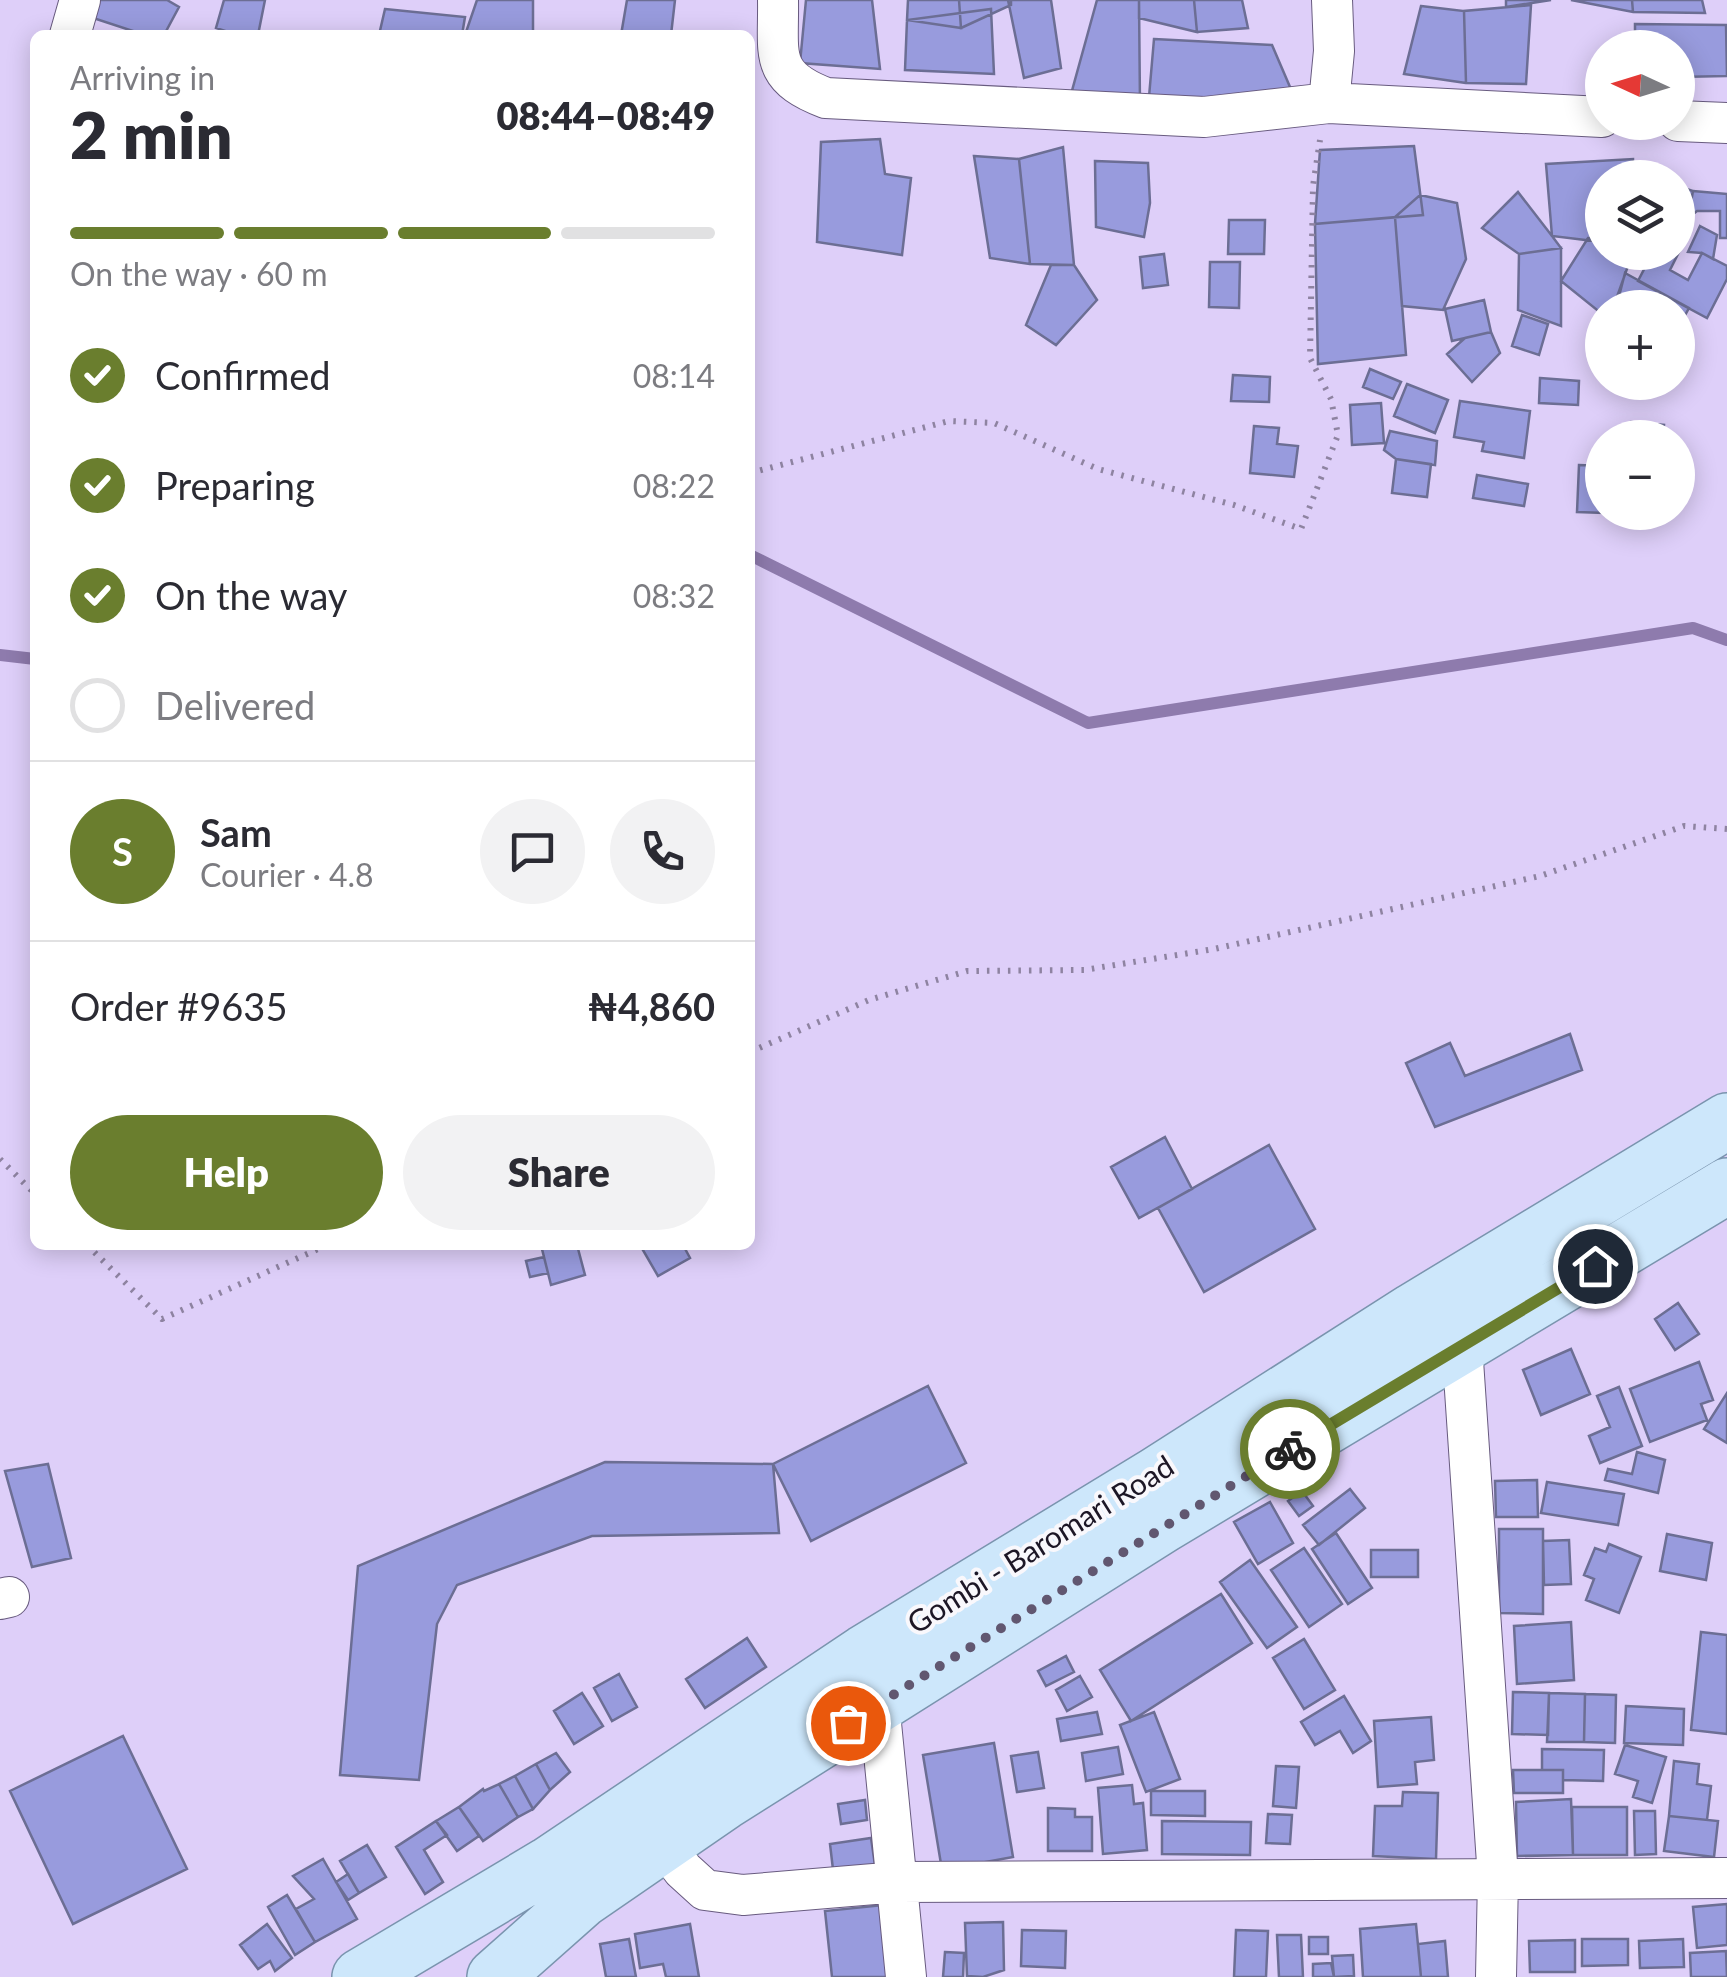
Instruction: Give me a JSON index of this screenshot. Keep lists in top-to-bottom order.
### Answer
{
  "streets": {
    "main road": ["Gombi - Baromari Road"]
  },
  "north": "left",
  "page": {
    "map_buttons": ["+", "−"],
    "heading": ["2 min", "Arriving in", "08:44–08:49"],
    "panel": [
      "Sam",
      "Courier · 4.8",
      "Order #9635",
      "₦4,860"
    ],
    "bar": "On the way · 60 m",
    "list": [
      ["Confirmed", "08:14"],
      ["Preparing", "08:22"],
      ["On the way", "08:32"],
      "Delivered"
    ],
    "round": "S",
    "buttons": ["Help", "Share"]
  }
}
